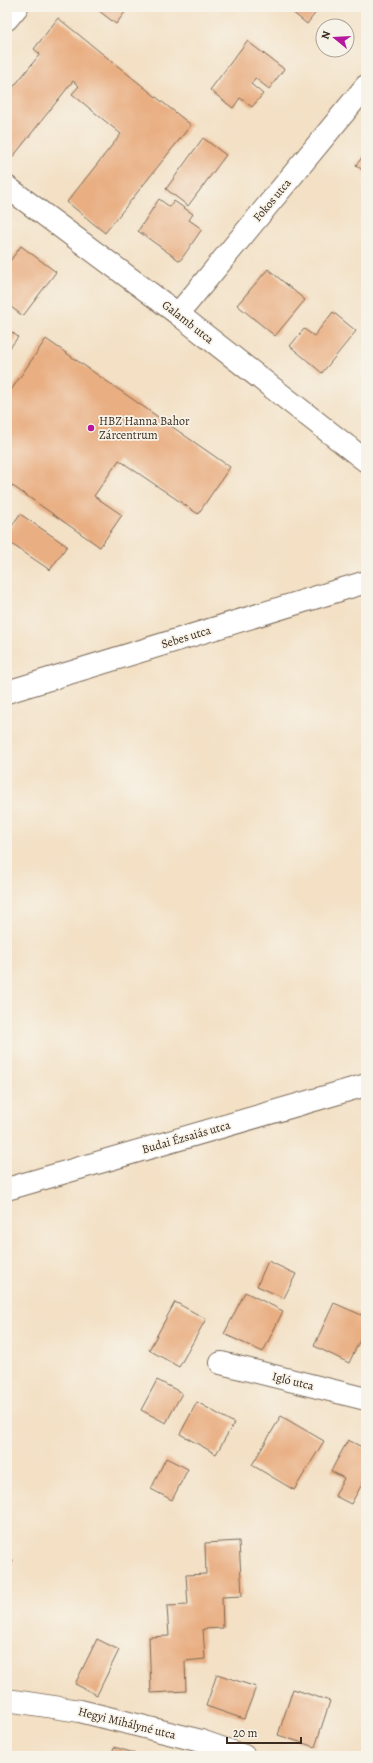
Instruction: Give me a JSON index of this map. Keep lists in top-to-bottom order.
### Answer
{
  "streets": {
    "street": [
      "Fokos utca",
      "Galamb utca",
      "Sebes utca",
      "Budai Ézsaiás utca",
      "Igló utca",
      "Hegyi Mihályné utca"
    ]
  },
  "crossings": [
    ["Fokos utca", "Galamb utca"]
  ],
  "places": ["HBZ Hanna Bahor Zárcentrum"],
  "scale_bar": "20 m",
  "north": "left"
}
